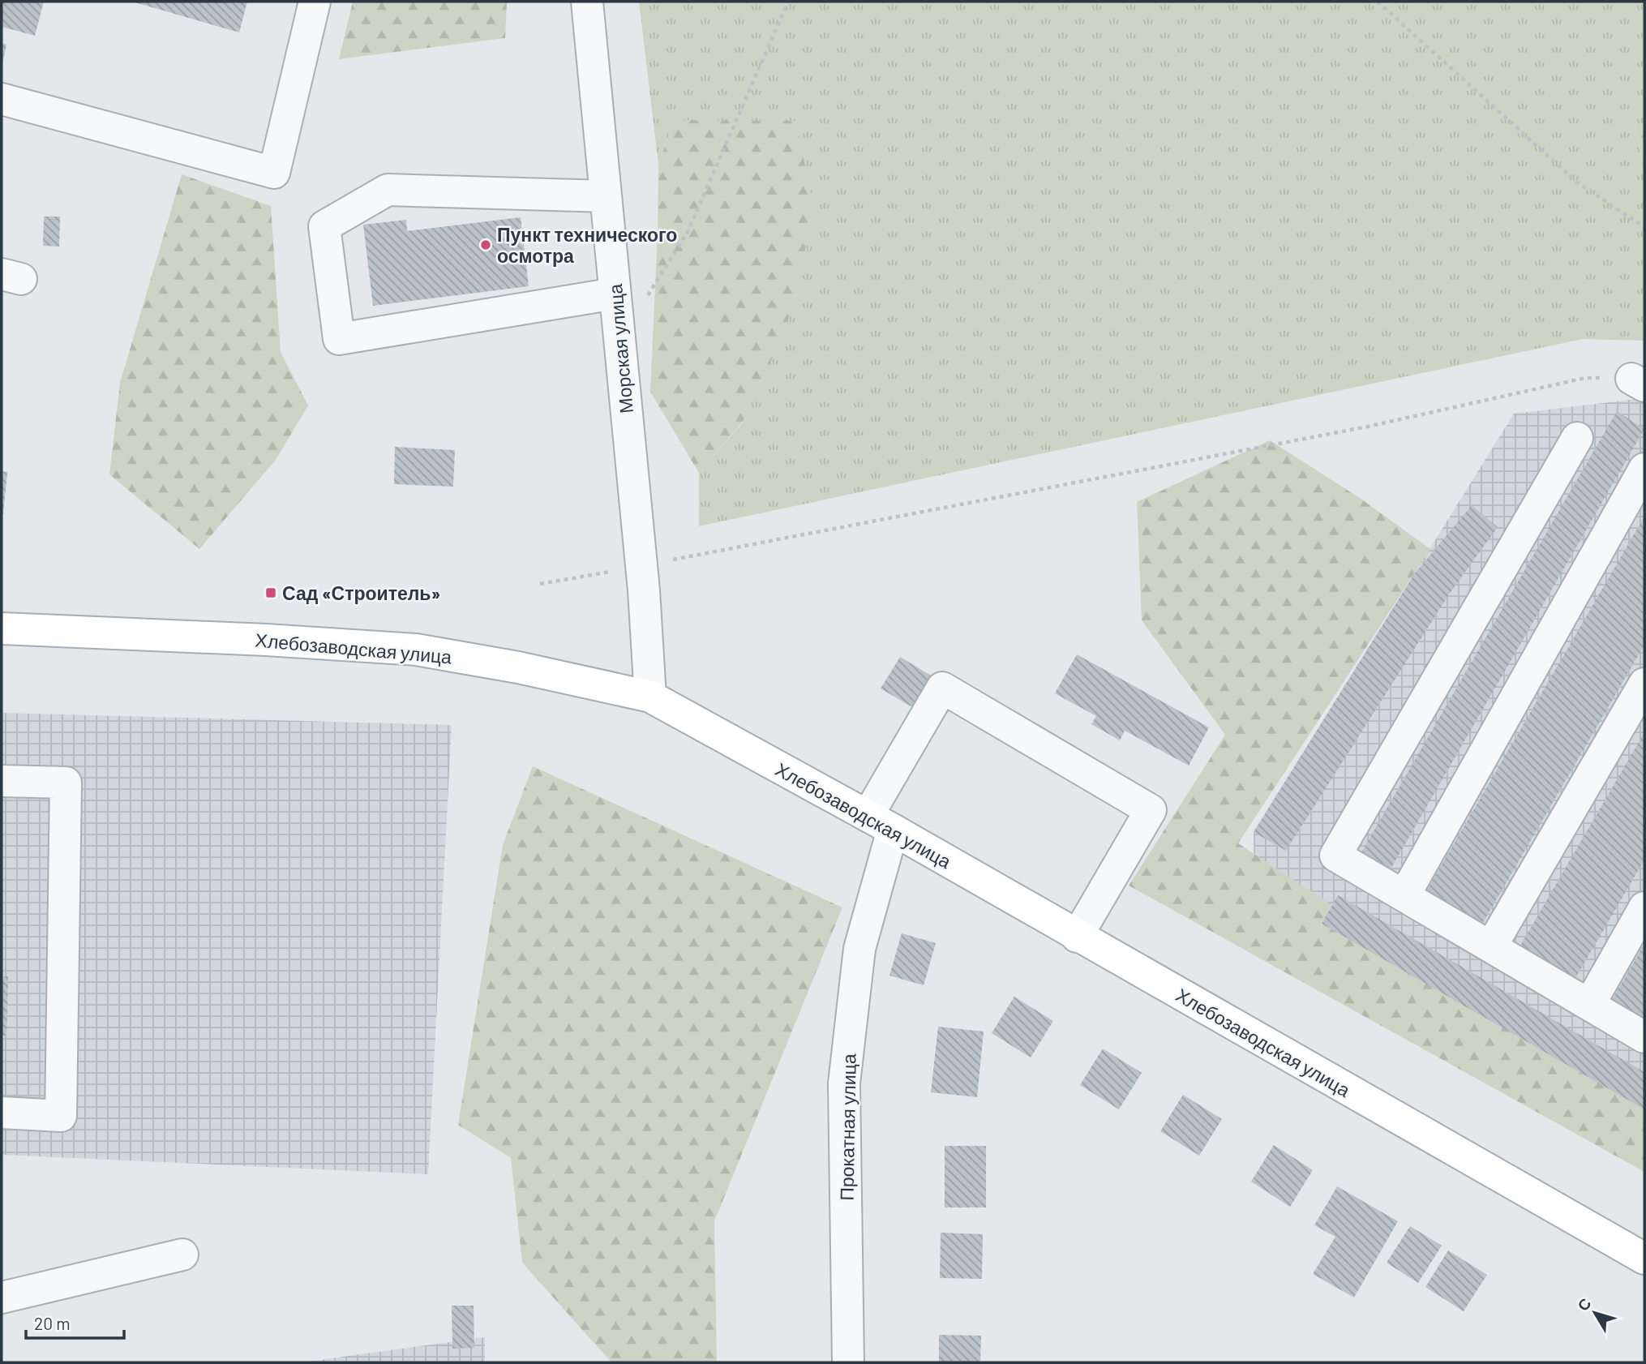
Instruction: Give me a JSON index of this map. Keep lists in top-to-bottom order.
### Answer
{
  "streets": {
    "main road": ["Хлебозаводская улица"],
    "street": ["Морская улица", "Прокатная улица"]
  },
  "crossings": [
    ["Морская улица", "Хлебозаводская улица"],
    ["Хлебозаводская улица", "Прокатная улица"]
  ],
  "places": {
    "other": ["Пункт технического осмотра"],
    "transit": ["Сад «Строитель»"]
  },
  "scale_bar": "20 m",
  "north": "top left"
}
